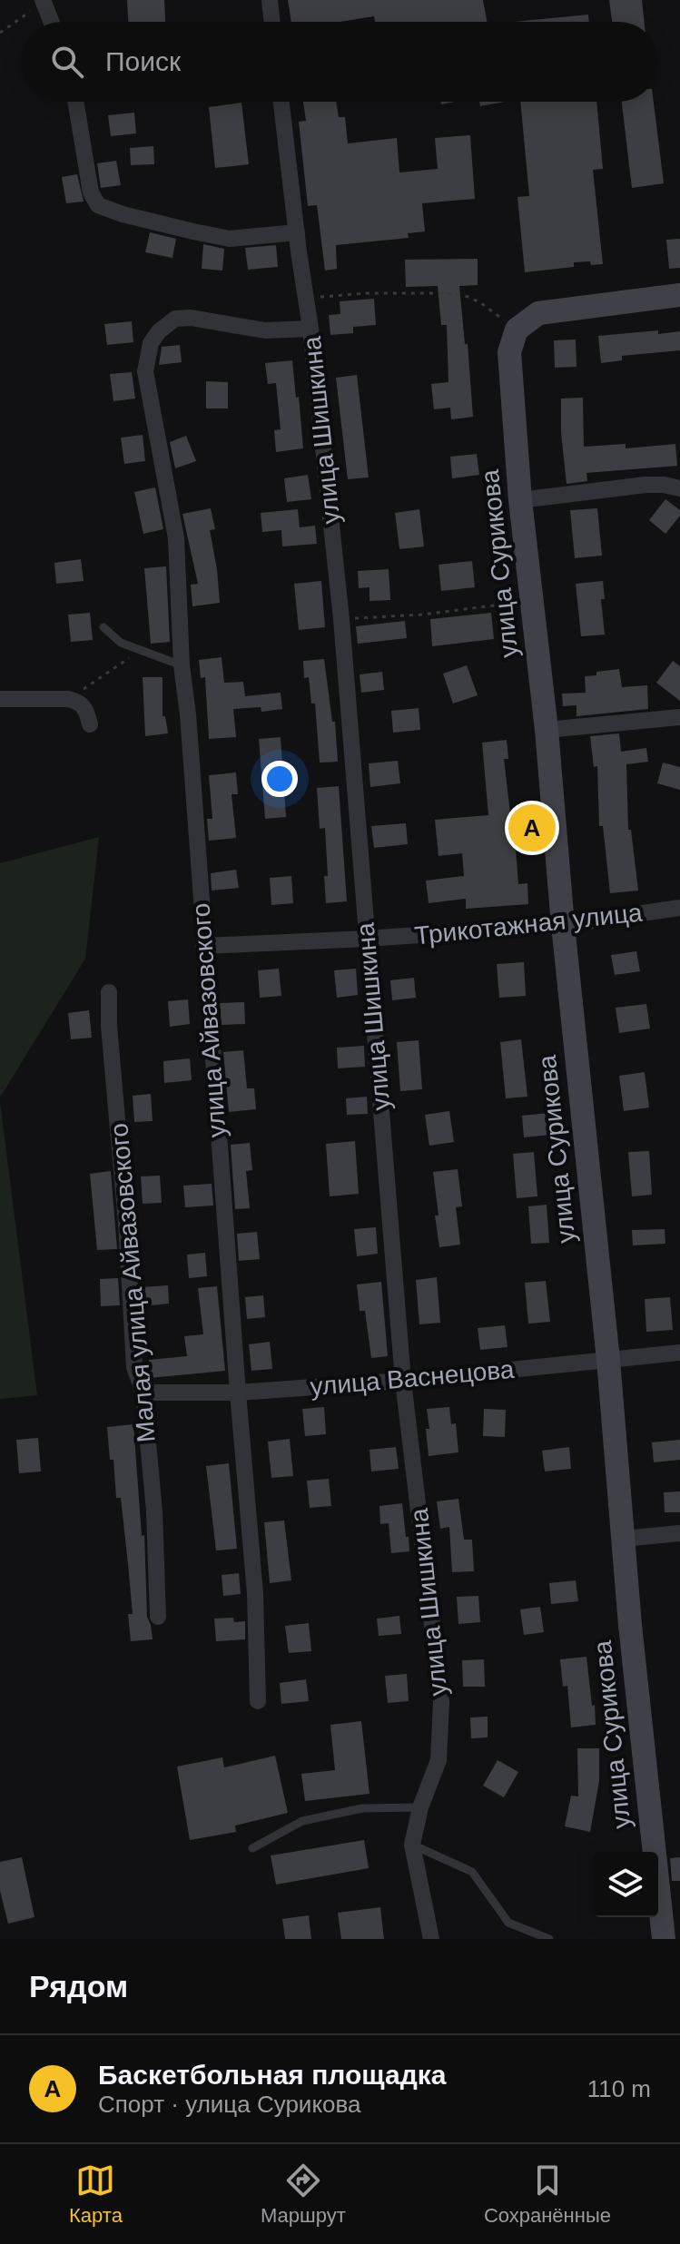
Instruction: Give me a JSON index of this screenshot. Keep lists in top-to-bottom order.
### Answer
{
  "streets": {
    "street": [
      "улица Шишкина",
      "улица Сурикова",
      "Трикотажная улица",
      "улица Айвазовского",
      "Малая улица Айвазовского",
      "улица Васнецова"
    ]
  },
  "crossings": [
    ["улица Шишкина", "Трикотажная улица"],
    ["улица Шишкина", "улица Айвазовского"],
    ["улица Шишкина", "улица Васнецова"],
    ["улица Сурикова", "Трикотажная улица"],
    ["улица Сурикова", "улица Васнецова"],
    ["Трикотажная улица", "улица Айвазовского"],
    ["улица Айвазовского", "улица Васнецова"],
    ["Малая улица Айвазовского", "улица Васнецова"]
  ],
  "page": {
    "search": "Поиск",
    "pins": "A",
    "heading": "Рядом",
    "list": [
      {
        "mark": "A",
        "name": "Баскетбольная площадка",
        "note": "Спорт · улица Сурикова",
        "value": "110 m"
      }
    ],
    "nav": ["Карта", "Маршрут", "Сохранённые"]
  }
}
